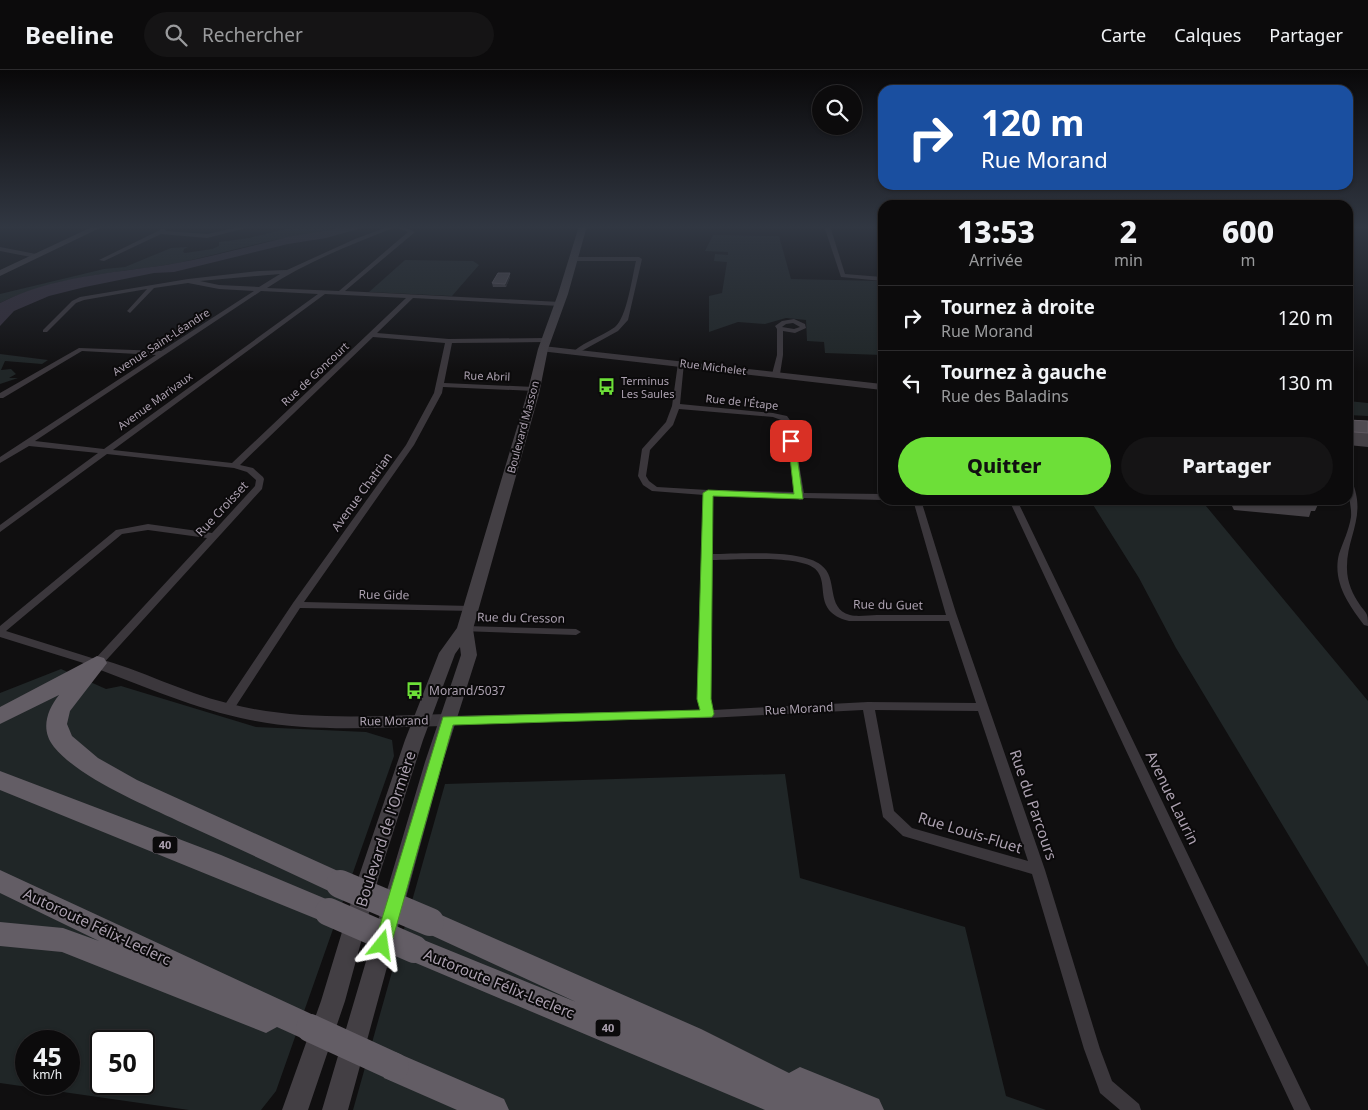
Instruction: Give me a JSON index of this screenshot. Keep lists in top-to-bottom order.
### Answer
{
  "streets": {
    "highway": ["40", "Autoroute Félix-Leclerc"],
    "main road": ["Boulevard Masson", "Boulevard de l'Ormière"],
    "street": [
      "Avenue Saint-Léandre",
      "Rue Michelet",
      "Rue de Goncourt",
      "Rue Abril",
      "Avenue Marivaux",
      "Rue de l'Étape",
      "Avenue Chatrian",
      "Rue Croisset",
      "Rue Gide",
      "Rue du Guet",
      "Rue du Cresson",
      "Rue Morand",
      "Avenue Laurin",
      "Rue du Parcours",
      "Rue Louis-Fluet"
    ]
  },
  "crossings": [
    ["Avenue Saint-Léandre", "Rue Croisset"],
    ["Rue Michelet", "Boulevard Masson"],
    ["Rue de Goncourt", "Rue Croisset"],
    ["Rue Abril", "Boulevard Masson"],
    ["Rue Abril", "Avenue Chatrian"],
    ["Avenue Marivaux", "Rue Croisset"],
    ["Boulevard Masson", "Rue Gide"],
    ["Boulevard Masson", "Rue du Cresson"],
    ["Boulevard Masson", "Rue Morand"],
    ["Boulevard Masson", "Boulevard de l'Ormière"],
    ["Avenue Chatrian", "Rue Gide"],
    ["Avenue Chatrian", "Rue Morand"],
    ["Rue Croisset", "Rue Morand"],
    ["Rue du Guet", "Rue du Parcours"],
    ["Rue Morand", "Rue du Parcours"],
    ["Rue Morand", "Boulevard de l'Ormière"],
    ["Rue Morand", "Rue Louis-Fluet"],
    ["Rue du Parcours", "Rue Louis-Fluet"]
  ],
  "places": {
    "bus stop": ["Terminus Les Saules", "Morand/5037"]
  },
  "page": {
    "header": "Beeline",
    "search": "Rechercher",
    "nav": ["Carte", "Calques", "Partager"],
    "turn": ["120 m", "Rue Morand"],
    "eta": [
      "13:53",
      "Arrivée",
      "2",
      "min",
      "600",
      "m"
    ],
    "list": [
      {
        "name": "Tournez à droite",
        "note": "Rue Morand",
        "value": "120 m"
      },
      {
        "name": "Tournez à gauche",
        "note": "Rue des Baladins",
        "value": "130 m"
      }
    ],
    "buttons": ["Quitter", "Partager"],
    "speed": "45 km/h",
    "limit": "50"
  }
}
